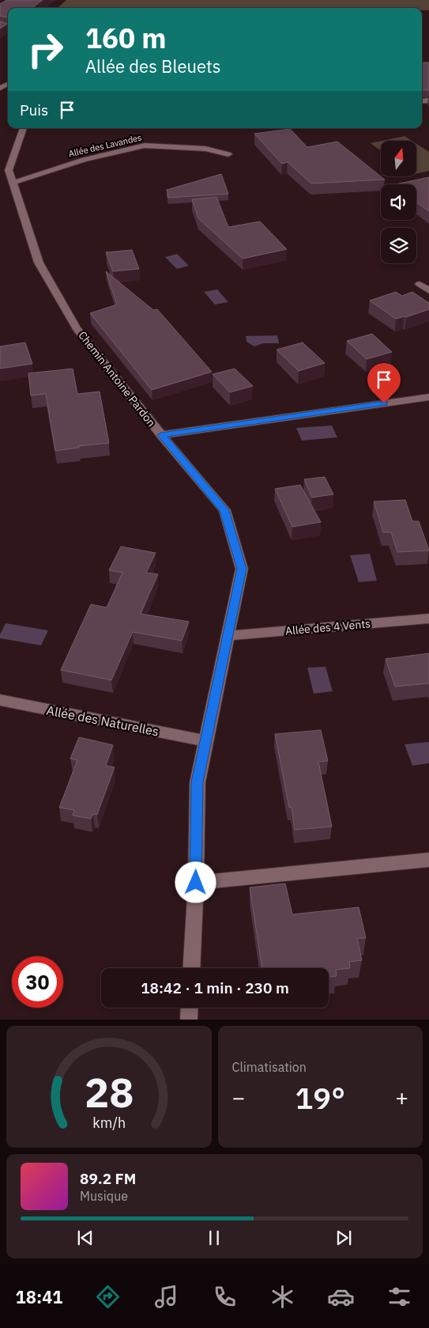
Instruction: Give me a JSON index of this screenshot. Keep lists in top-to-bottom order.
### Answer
{
  "streets": {
    "street": [
      "Allée des Lavandes",
      "Chemin Antoine Pardon",
      "Allée des 4 Vents",
      "Allée des Naturelles"
    ]
  },
  "crossings": [
    ["Allée des Lavandes", "Chemin Antoine Pardon"],
    ["Chemin Antoine Pardon", "Allée des 4 Vents"],
    ["Chemin Antoine Pardon", "Allée des Naturelles"]
  ],
  "north": "top",
  "page": {
    "turn": ["160 m", "Allée des Bleuets"],
    "then": "Puis",
    "limit": "30",
    "trip": "18:42 · 1 min · 230 m",
    "tile": "Climatisation",
    "heat": ["−", "19°", "+"],
    "song": ["89.2 FM", "Musique"],
    "tabs": "18:41",
    "gauge": ["28", "km/h"]
  }
}
